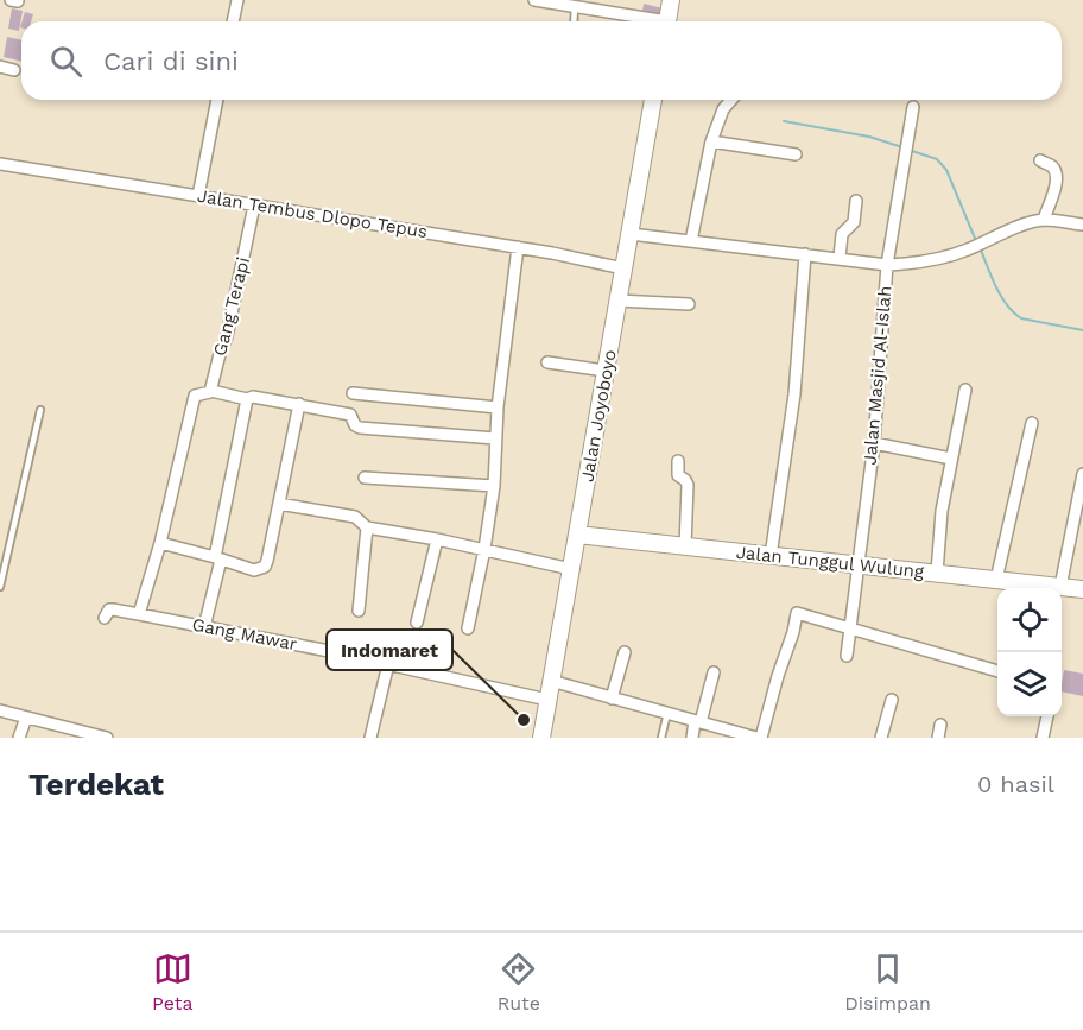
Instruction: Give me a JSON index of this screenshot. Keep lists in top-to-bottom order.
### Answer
{
  "streets": {
    "main road": ["Jalan Joyoboyo", "Jalan Tunggul Wulung"],
    "street": [
      "Jalan Tembus Dlopo Tepus",
      "Gang Terapi",
      "Jalan Masjid Al-Islah",
      "Gang Mawar"
    ]
  },
  "crossings": [
    ["Jalan Tembus Dlopo Tepus", "Gang Terapi"],
    ["Jalan Tembus Dlopo Tepus", "Jalan Joyoboyo"],
    ["Jalan Masjid Al-Islah", "Jalan Joyoboyo"],
    ["Jalan Masjid Al-Islah", "Jalan Tunggul Wulung"],
    ["Jalan Joyoboyo", "Jalan Tunggul Wulung"],
    ["Jalan Joyoboyo", "Gang Mawar"]
  ],
  "places": ["Indomaret"],
  "page": {
    "search": "Cari di sini",
    "heading": ["Terdekat", "0 hasil"],
    "nav": ["Peta", "Rute", "Disimpan"]
  }
}
